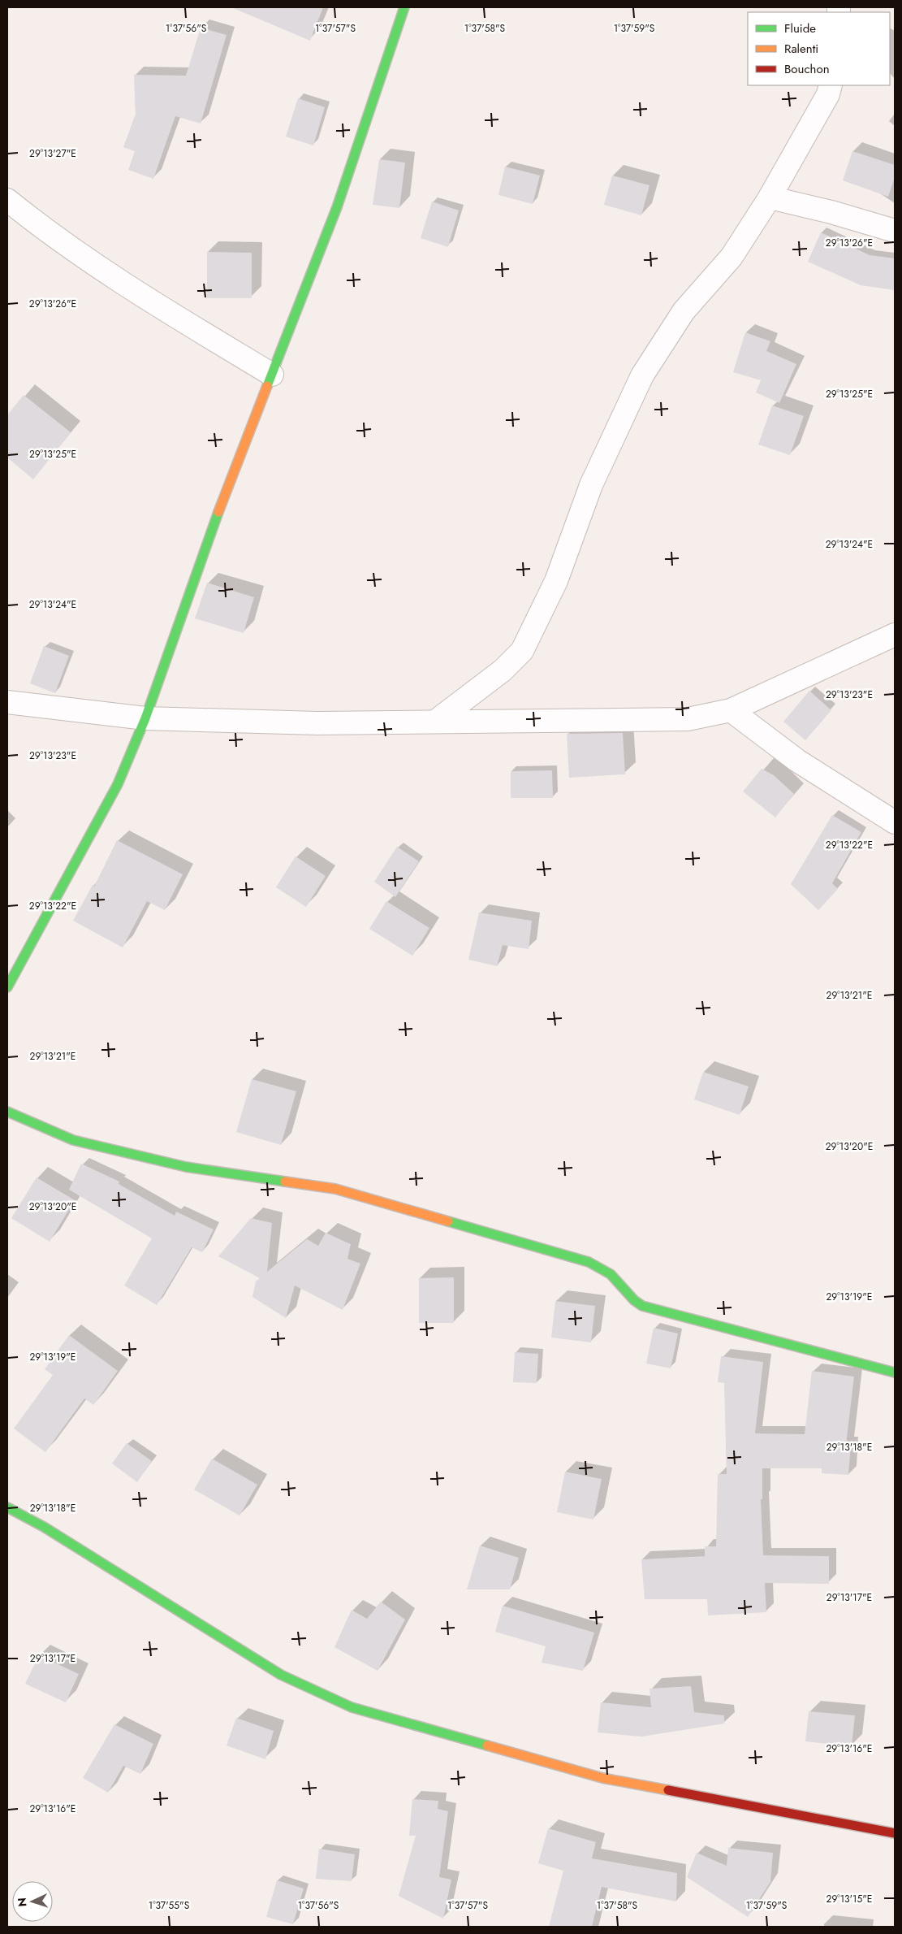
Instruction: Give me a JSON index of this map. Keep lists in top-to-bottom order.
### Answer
{
  "legend": ["Fluide", "Ralenti", "Bouchon"],
  "north": "left",
  "coordinates": [
    "1°37'56\"S",
    "1°37'57\"S",
    "1°37'58\"S",
    "1°37'59\"S",
    "29°13'27\"E",
    "29°13'26\"E",
    "29°13'25\"E",
    "29°13'24\"E",
    "29°13'23\"E",
    "29°13'22\"E",
    "29°13'21\"E",
    "29°13'20\"E",
    "29°13'19\"E",
    "29°13'18\"E",
    "29°13'17\"E",
    "29°13'16\"E",
    "29°13'15\"E",
    "1°37'55\"S"
  ]
}
